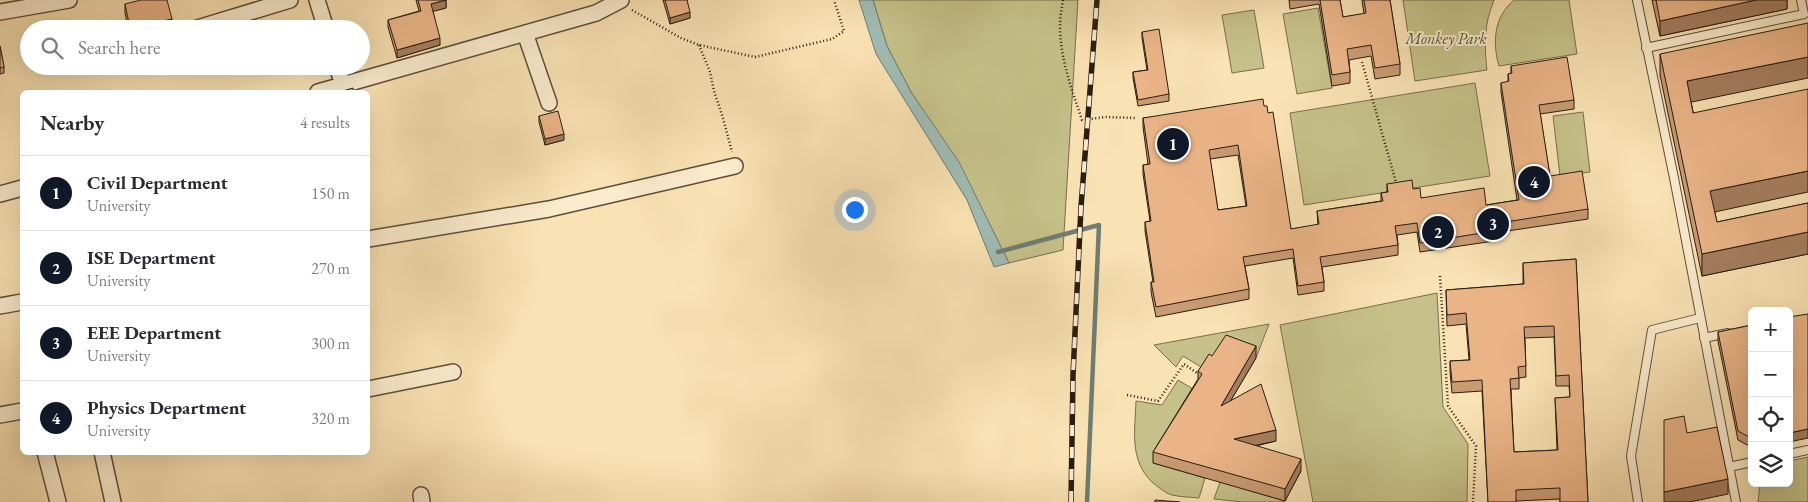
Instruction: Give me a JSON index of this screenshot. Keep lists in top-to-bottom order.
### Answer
{
  "parks": ["Monkey Park"],
  "page": {
    "search": "Search here",
    "heading": ["Nearby", "4 results"],
    "pins": [
      "1",
      "4",
      "3",
      "2"
    ],
    "list": [
      {
        "mark": "1",
        "name": "Civil Department",
        "note": "University",
        "value": "150 m"
      },
      {
        "mark": "2",
        "name": "ISE Department",
        "note": "University",
        "value": "270 m"
      },
      {
        "mark": "3",
        "name": "EEE Department",
        "note": "University",
        "value": "300 m"
      },
      {
        "mark": "4",
        "name": "Physics Department",
        "note": "University",
        "value": "320 m"
      }
    ],
    "map_buttons": ["+", "−"]
  }
}
